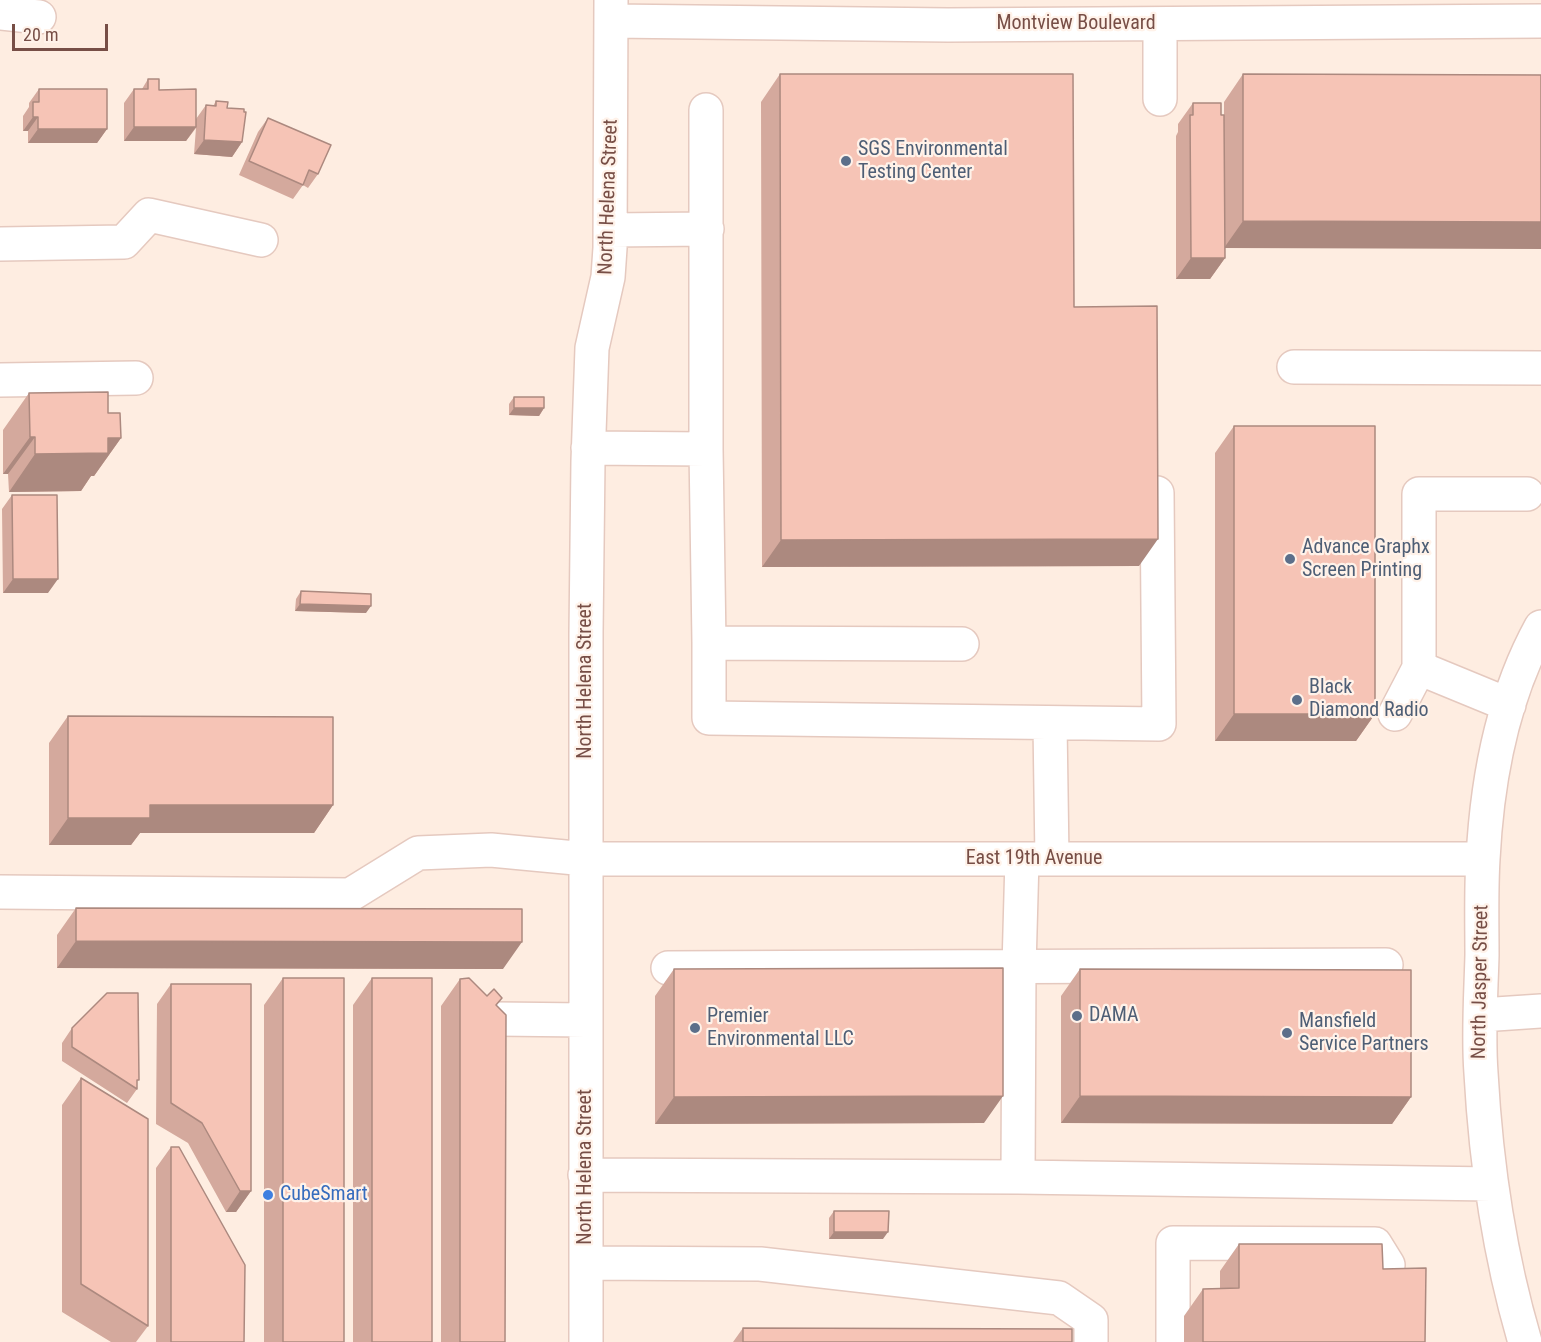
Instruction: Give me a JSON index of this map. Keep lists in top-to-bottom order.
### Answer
{
  "streets": {
    "street": [
      "Montview Boulevard",
      "North Helena Street",
      "East 19th Avenue",
      "North Jasper Street"
    ]
  },
  "crossings": [
    ["Montview Boulevard", "North Helena Street"],
    ["North Helena Street", "East 19th Avenue"],
    ["East 19th Avenue", "North Jasper Street"]
  ],
  "places": [
    "SGS Environmental Testing Center",
    "Advance Graphx Screen Printing",
    "Black Diamond Radio",
    "DAMA",
    "Premier Environmental LLC",
    "Mansfield Service Partners",
    "CubeSmart"
  ],
  "scale_bar": "20 m"
}
